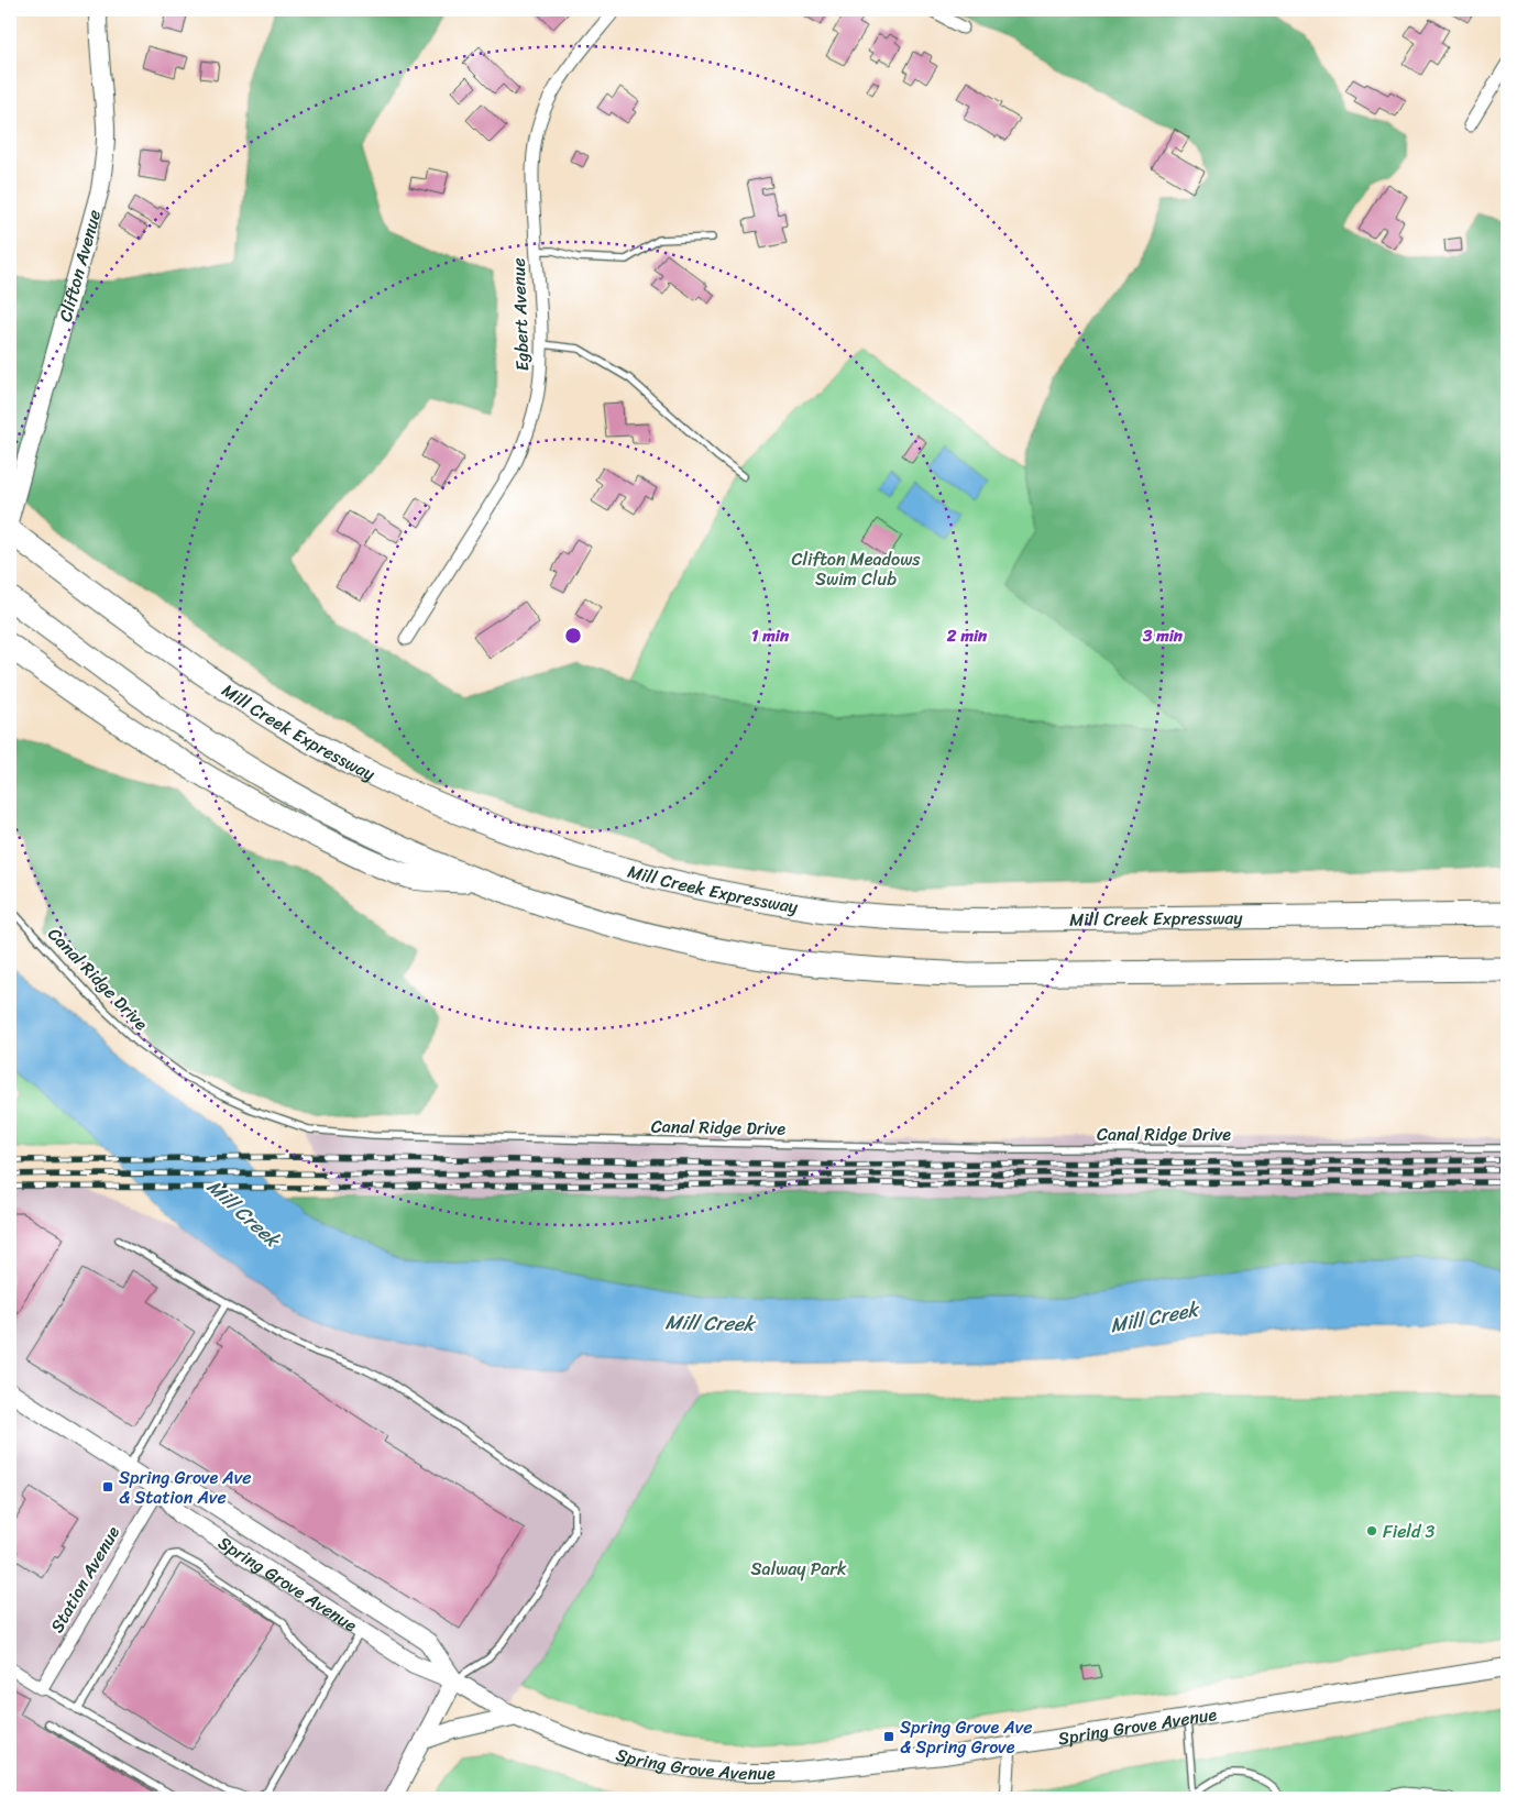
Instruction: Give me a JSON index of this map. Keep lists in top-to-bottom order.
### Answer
{
  "streets": {
    "highway": ["Mill Creek Expressway"],
    "main road": ["Clifton Avenue", "Spring Grove Avenue"],
    "street": ["Egbert Avenue", "Station Avenue"],
    "lane": ["Canal Ridge Drive"]
  },
  "crossings": [
    ["Station Avenue", "Spring Grove Avenue"]
  ],
  "water": ["Mill Creek"],
  "parks": ["Clifton Meadows Swim Club", "Salway Park"],
  "places": {
    "transit": ["Spring Grove Ave & Station Ave", "Spring Grove Ave & Spring Grove"],
    "other": ["Field 3"]
  },
  "rings": ["1 min", "2 min", "3 min"]
}
